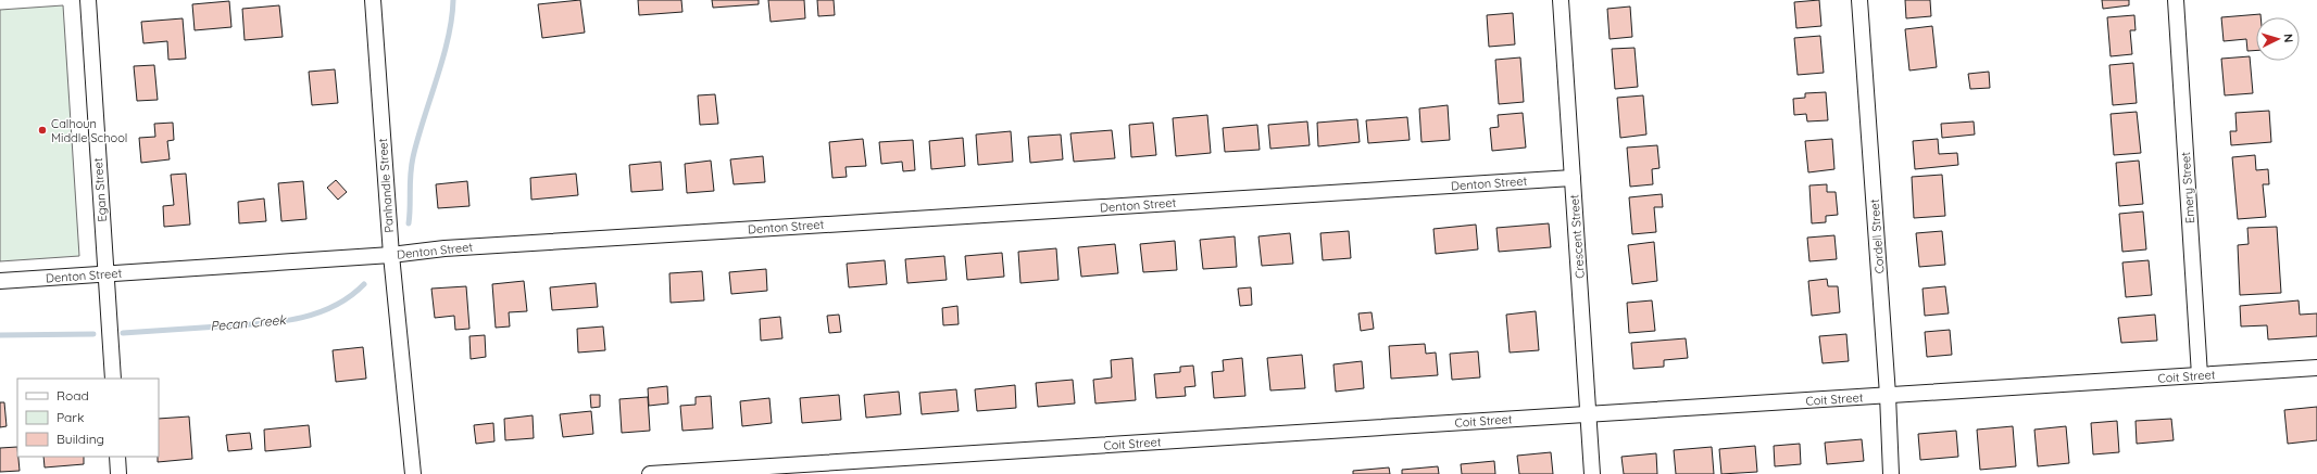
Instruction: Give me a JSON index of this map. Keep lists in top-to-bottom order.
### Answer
{
  "streets": {
    "street": [
      "Denton Street",
      "Panhandle Street",
      "Emery Street",
      "Egan Street",
      "Crescent Street",
      "Cordell Street",
      "Coit Street"
    ]
  },
  "crossings": [
    ["Denton Street", "Panhandle Street"],
    ["Denton Street", "Egan Street"],
    ["Denton Street", "Crescent Street"],
    ["Emery Street", "Coit Street"],
    ["Crescent Street", "Coit Street"],
    ["Cordell Street", "Coit Street"]
  ],
  "water": ["Pecan Creek"],
  "places": ["Calhoun Middle School"],
  "legend": ["Road", "Park", "Building"],
  "north": "right"
}
